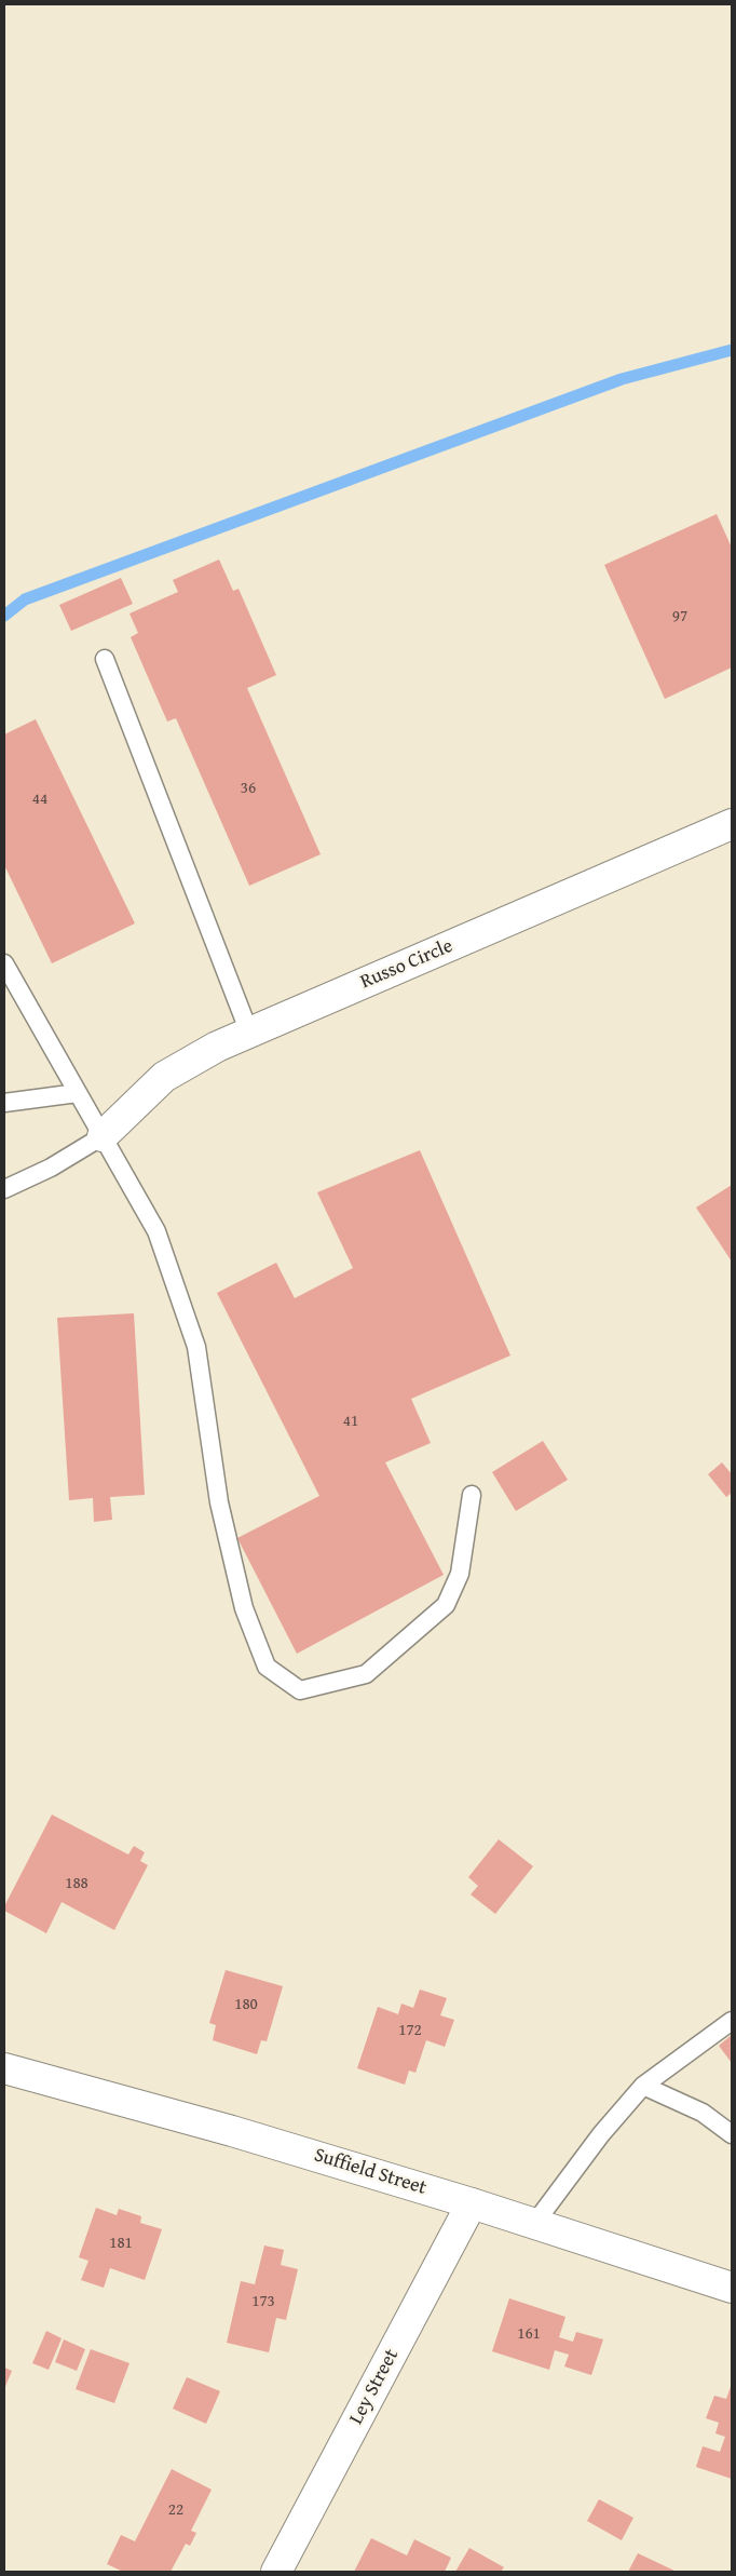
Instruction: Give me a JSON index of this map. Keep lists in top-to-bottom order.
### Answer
{
  "streets": {
    "street": ["Russo Circle", "Suffield Street", "Ley Street"]
  },
  "crossings": [
    ["Suffield Street", "Ley Street"]
  ],
  "house_numbers": [
    "97",
    "36",
    "44",
    "41",
    "188",
    "180",
    "172",
    "181",
    "173",
    "161",
    "22"
  ]
}
